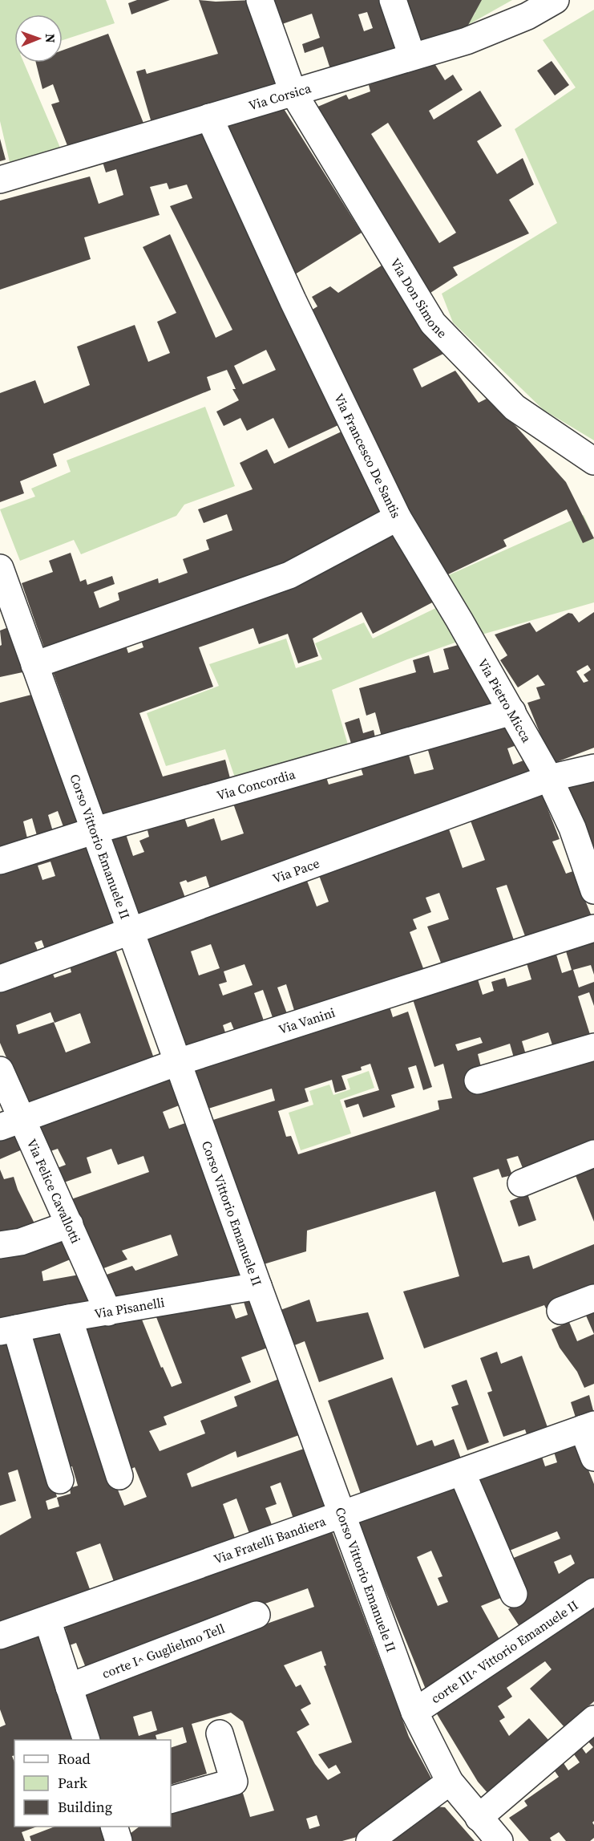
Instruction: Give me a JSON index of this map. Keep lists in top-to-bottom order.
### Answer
{
  "streets": {
    "street": [
      "Via Corsica",
      "Via Don Simone",
      "Via Francesco De Santis",
      "Via Pietro Micca",
      "Via Concordia",
      "Corso Vittorio Emanuele II",
      "Via Pace",
      "Via Vanini",
      "Via Felice Cavallotti",
      "Via Pisanelli",
      "Via Fratelli Bandiera",
      "corte I^ Guglielmo Tell",
      "corte III^ Vittorio Emanuele II"
    ]
  },
  "crossings": [
    ["Via Corsica", "Via Don Simone"],
    ["Via Corsica", "Via Francesco De Santis"],
    ["Via Francesco De Santis", "Via Pietro Micca"],
    ["Via Francesco De Santis", "Corso Vittorio Emanuele II"],
    ["Via Pietro Micca", "Via Concordia"],
    ["Via Pietro Micca", "Via Pace"],
    ["Via Concordia", "Corso Vittorio Emanuele II"],
    ["Corso Vittorio Emanuele II", "Via Pace"],
    ["Corso Vittorio Emanuele II", "Via Vanini"],
    ["Corso Vittorio Emanuele II", "Via Pisanelli"],
    ["Corso Vittorio Emanuele II", "Via Fratelli Bandiera"],
    ["Corso Vittorio Emanuele II", "corte III^ Vittorio Emanuele II"],
    ["Via Vanini", "Via Felice Cavallotti"],
    ["Via Felice Cavallotti", "Via Pisanelli"]
  ],
  "legend": ["Road", "Park", "Building"],
  "north": "right"
}
